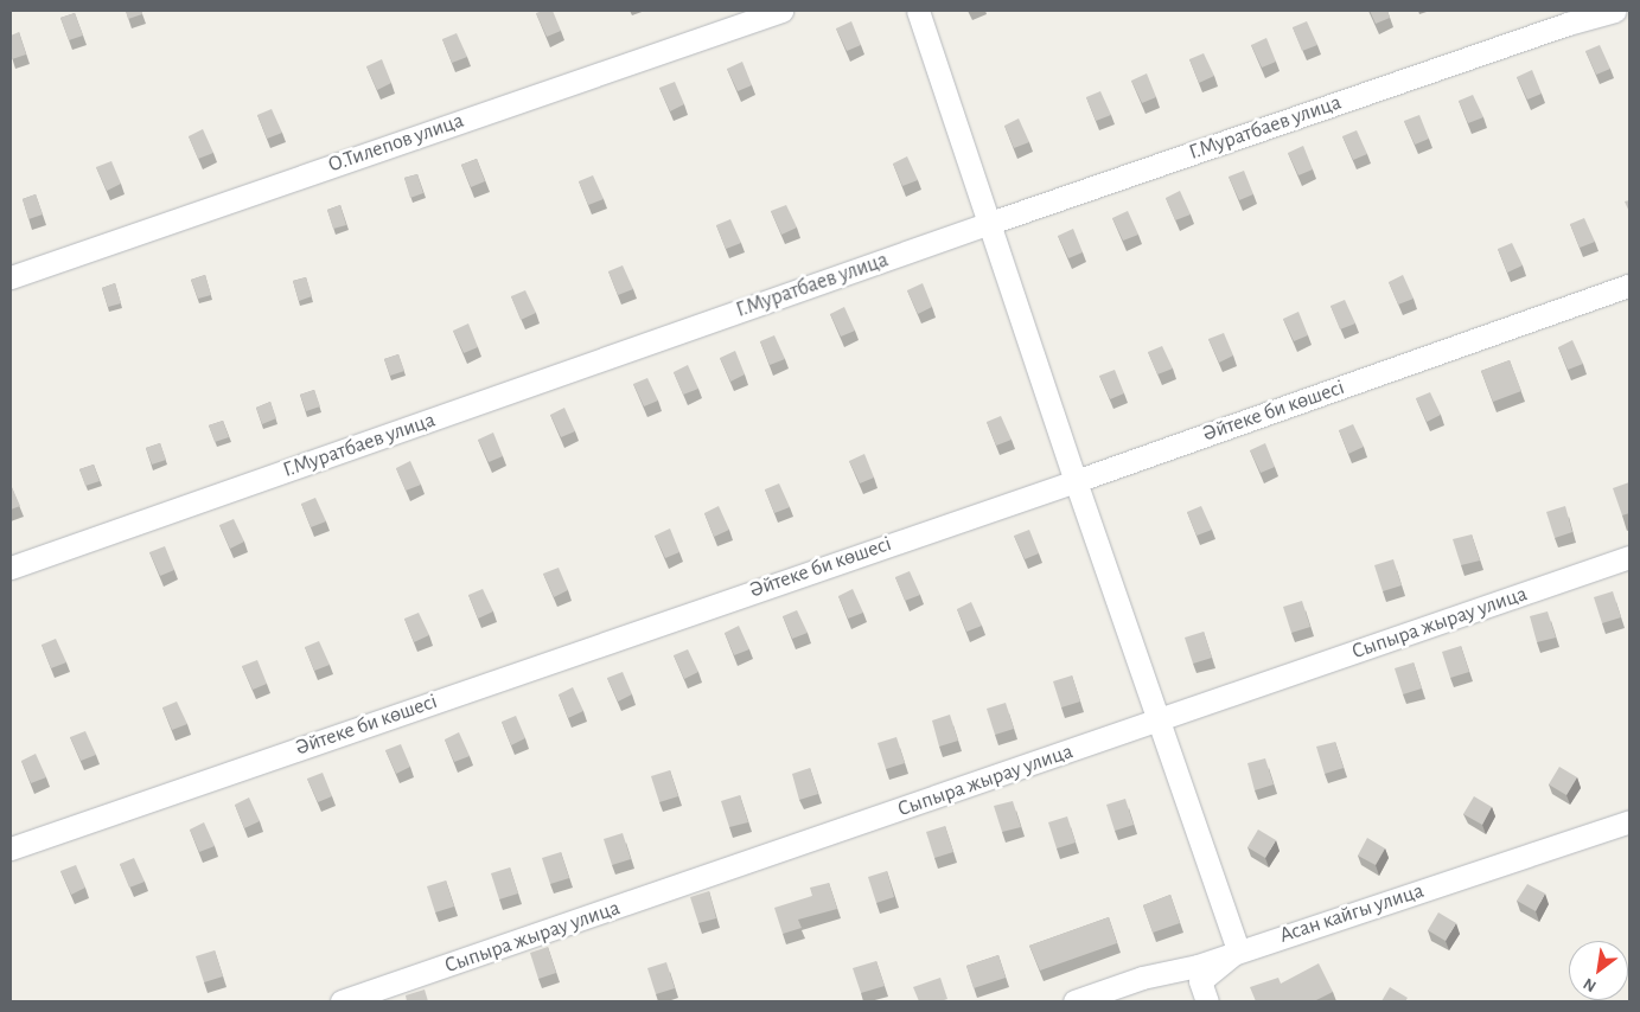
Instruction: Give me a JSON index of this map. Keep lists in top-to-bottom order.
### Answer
{
  "streets": {
    "street": [
      "Г.Муратбаев улица",
      "О.Тилепов улица",
      "Әйтеке би көшесі",
      "Сыпыра жырау улица",
      "Асан кайгы улица"
    ]
  },
  "north": "bottom left"
}
